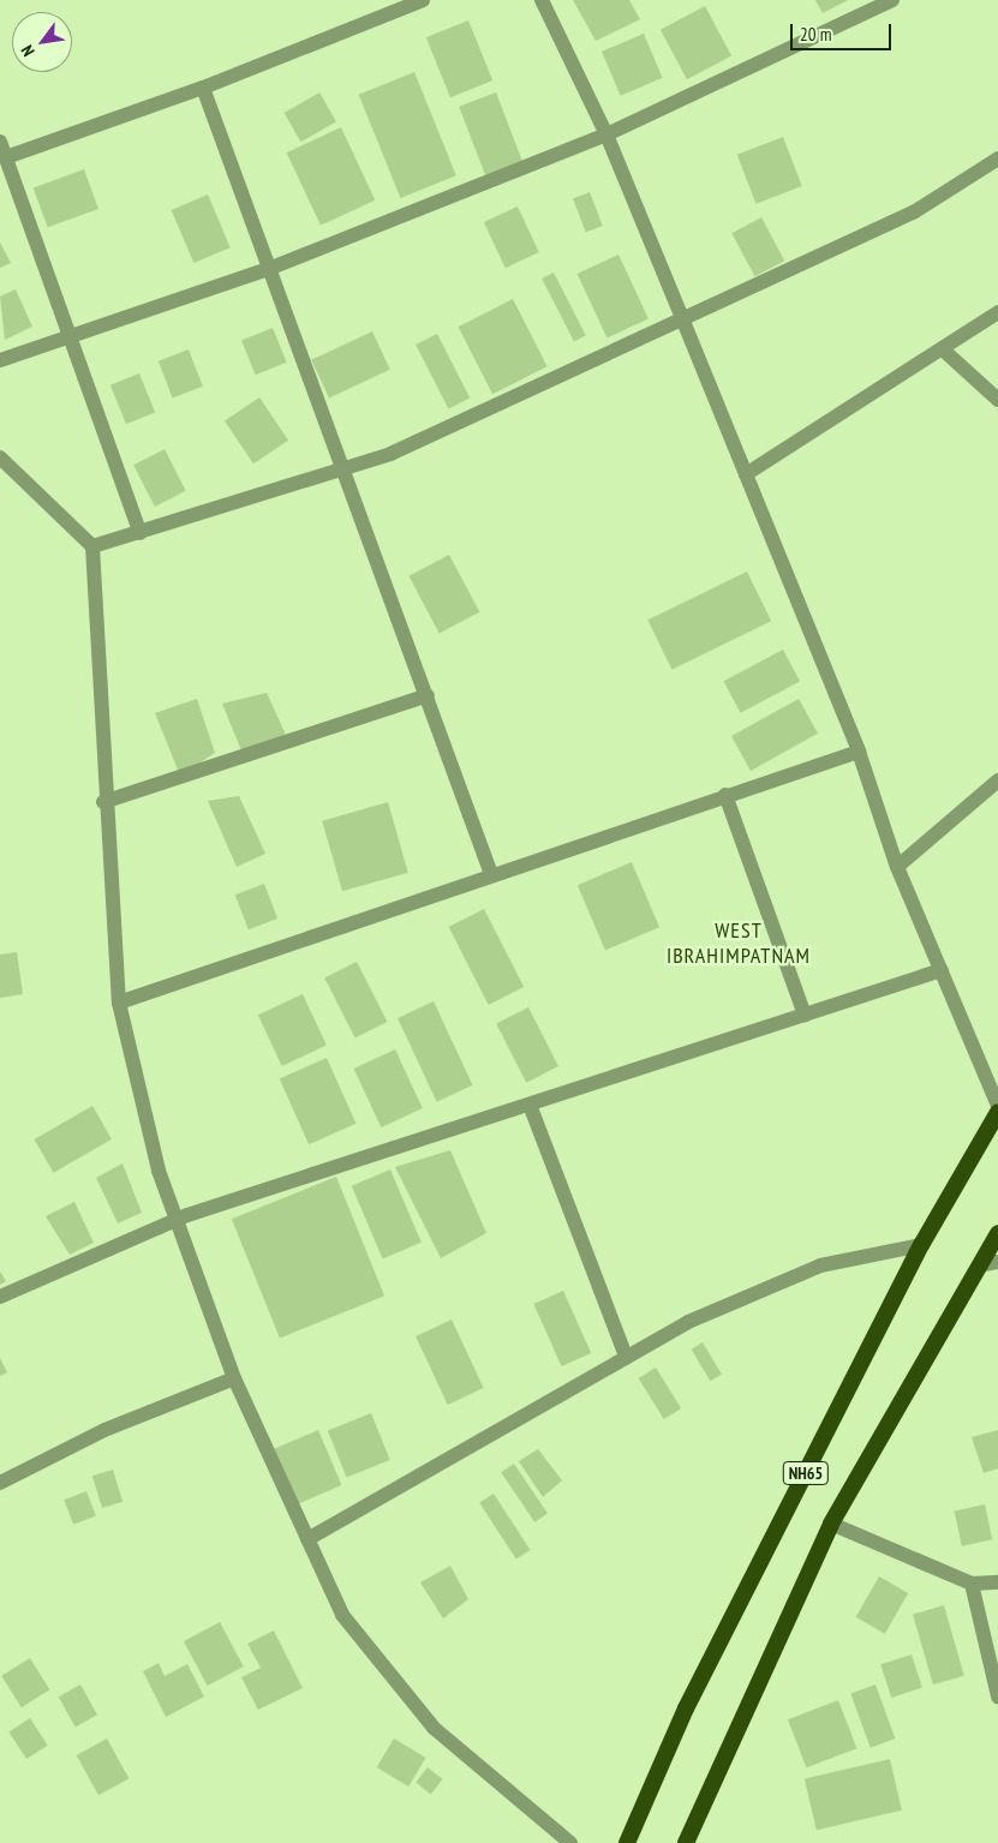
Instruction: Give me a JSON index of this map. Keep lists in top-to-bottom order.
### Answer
{
  "streets": {
    "highway": ["NH65"]
  },
  "districts": ["WEST IBRAHIMPATNAM"],
  "scale_bar": "20 m",
  "north": "bottom left"
}
